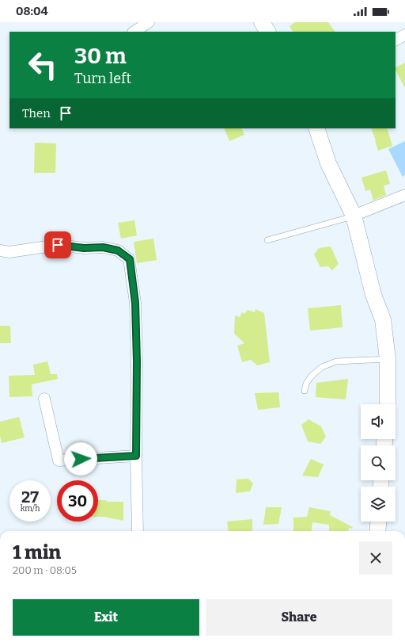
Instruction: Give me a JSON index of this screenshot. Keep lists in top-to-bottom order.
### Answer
{
  "page": {
    "status": "08:04",
    "turn": ["30 m", "Turn left"],
    "then": "Then",
    "speed": "27 km/h",
    "limit": "30",
    "heading": ["1 min", "200 m · 08:05"],
    "buttons": ["Exit", "Share"]
  }
}
